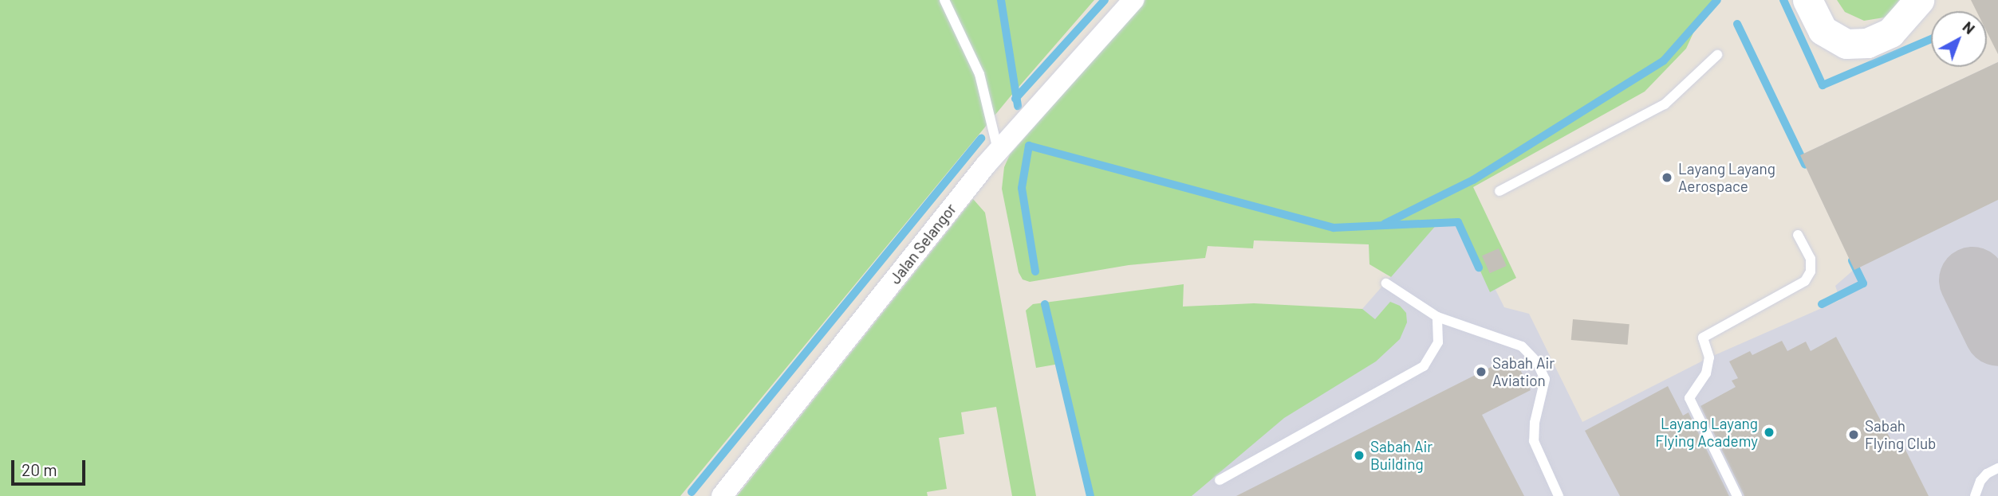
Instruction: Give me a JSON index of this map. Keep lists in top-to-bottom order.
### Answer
{
  "streets": {
    "street": ["Jalan Selangor"]
  },
  "places": [
    "Layang Layang Aerospace",
    "Sabah Air Aviation",
    "Layang Layang Flying Academy",
    "Sabah Flying Club",
    "Sabah Air Building"
  ],
  "scale_bar": "20 m",
  "north": "top right"
}
